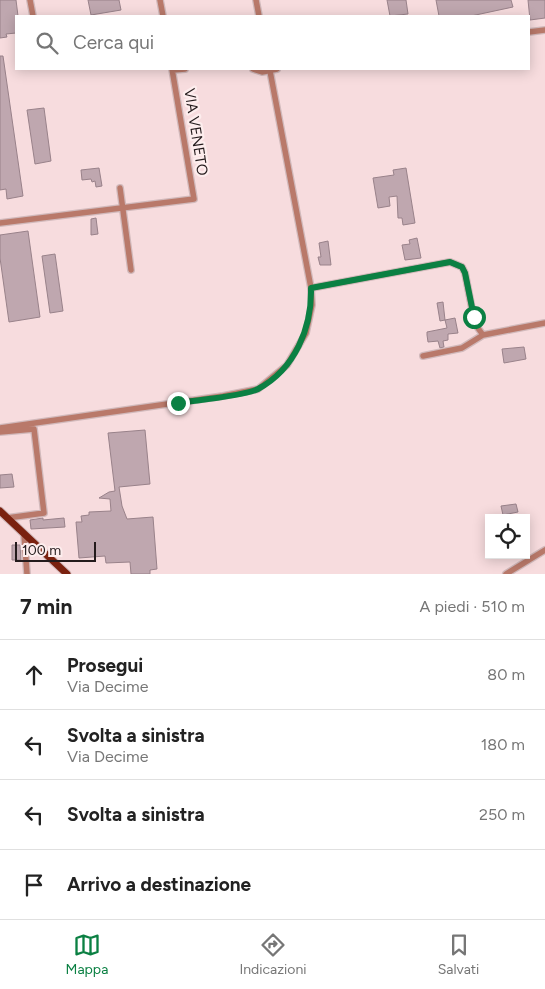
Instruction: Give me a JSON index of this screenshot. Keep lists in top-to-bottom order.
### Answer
{
  "streets": {
    "street": ["VIA VENETO"]
  },
  "scale_bar": "100 m",
  "page": {
    "search": "Cerca qui",
    "scale": "100 m",
    "heading": ["7 min", "A piedi · 510 m"],
    "list": [
      ["Prosegui", "Via Decime", "80 m"],
      ["Svolta a sinistra", "Via Decime", "180 m"],
      ["Svolta a sinistra", "250 m"],
      "Arrivo a destinazione"
    ],
    "nav": ["Mappa", "Indicazioni", "Salvati"]
  }
}
